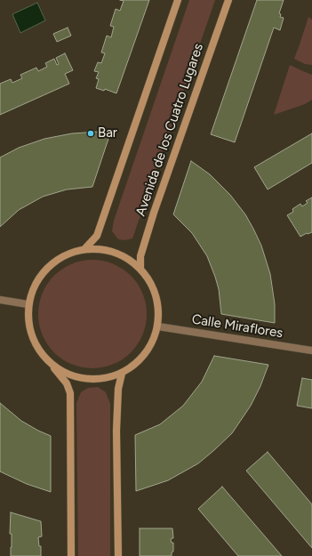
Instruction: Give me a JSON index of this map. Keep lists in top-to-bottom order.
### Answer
{
  "streets": {
    "main road": ["Avenida de los Cuatro Lugares"],
    "street": ["Calle Miraflores"]
  },
  "places": ["Bar"]
}
